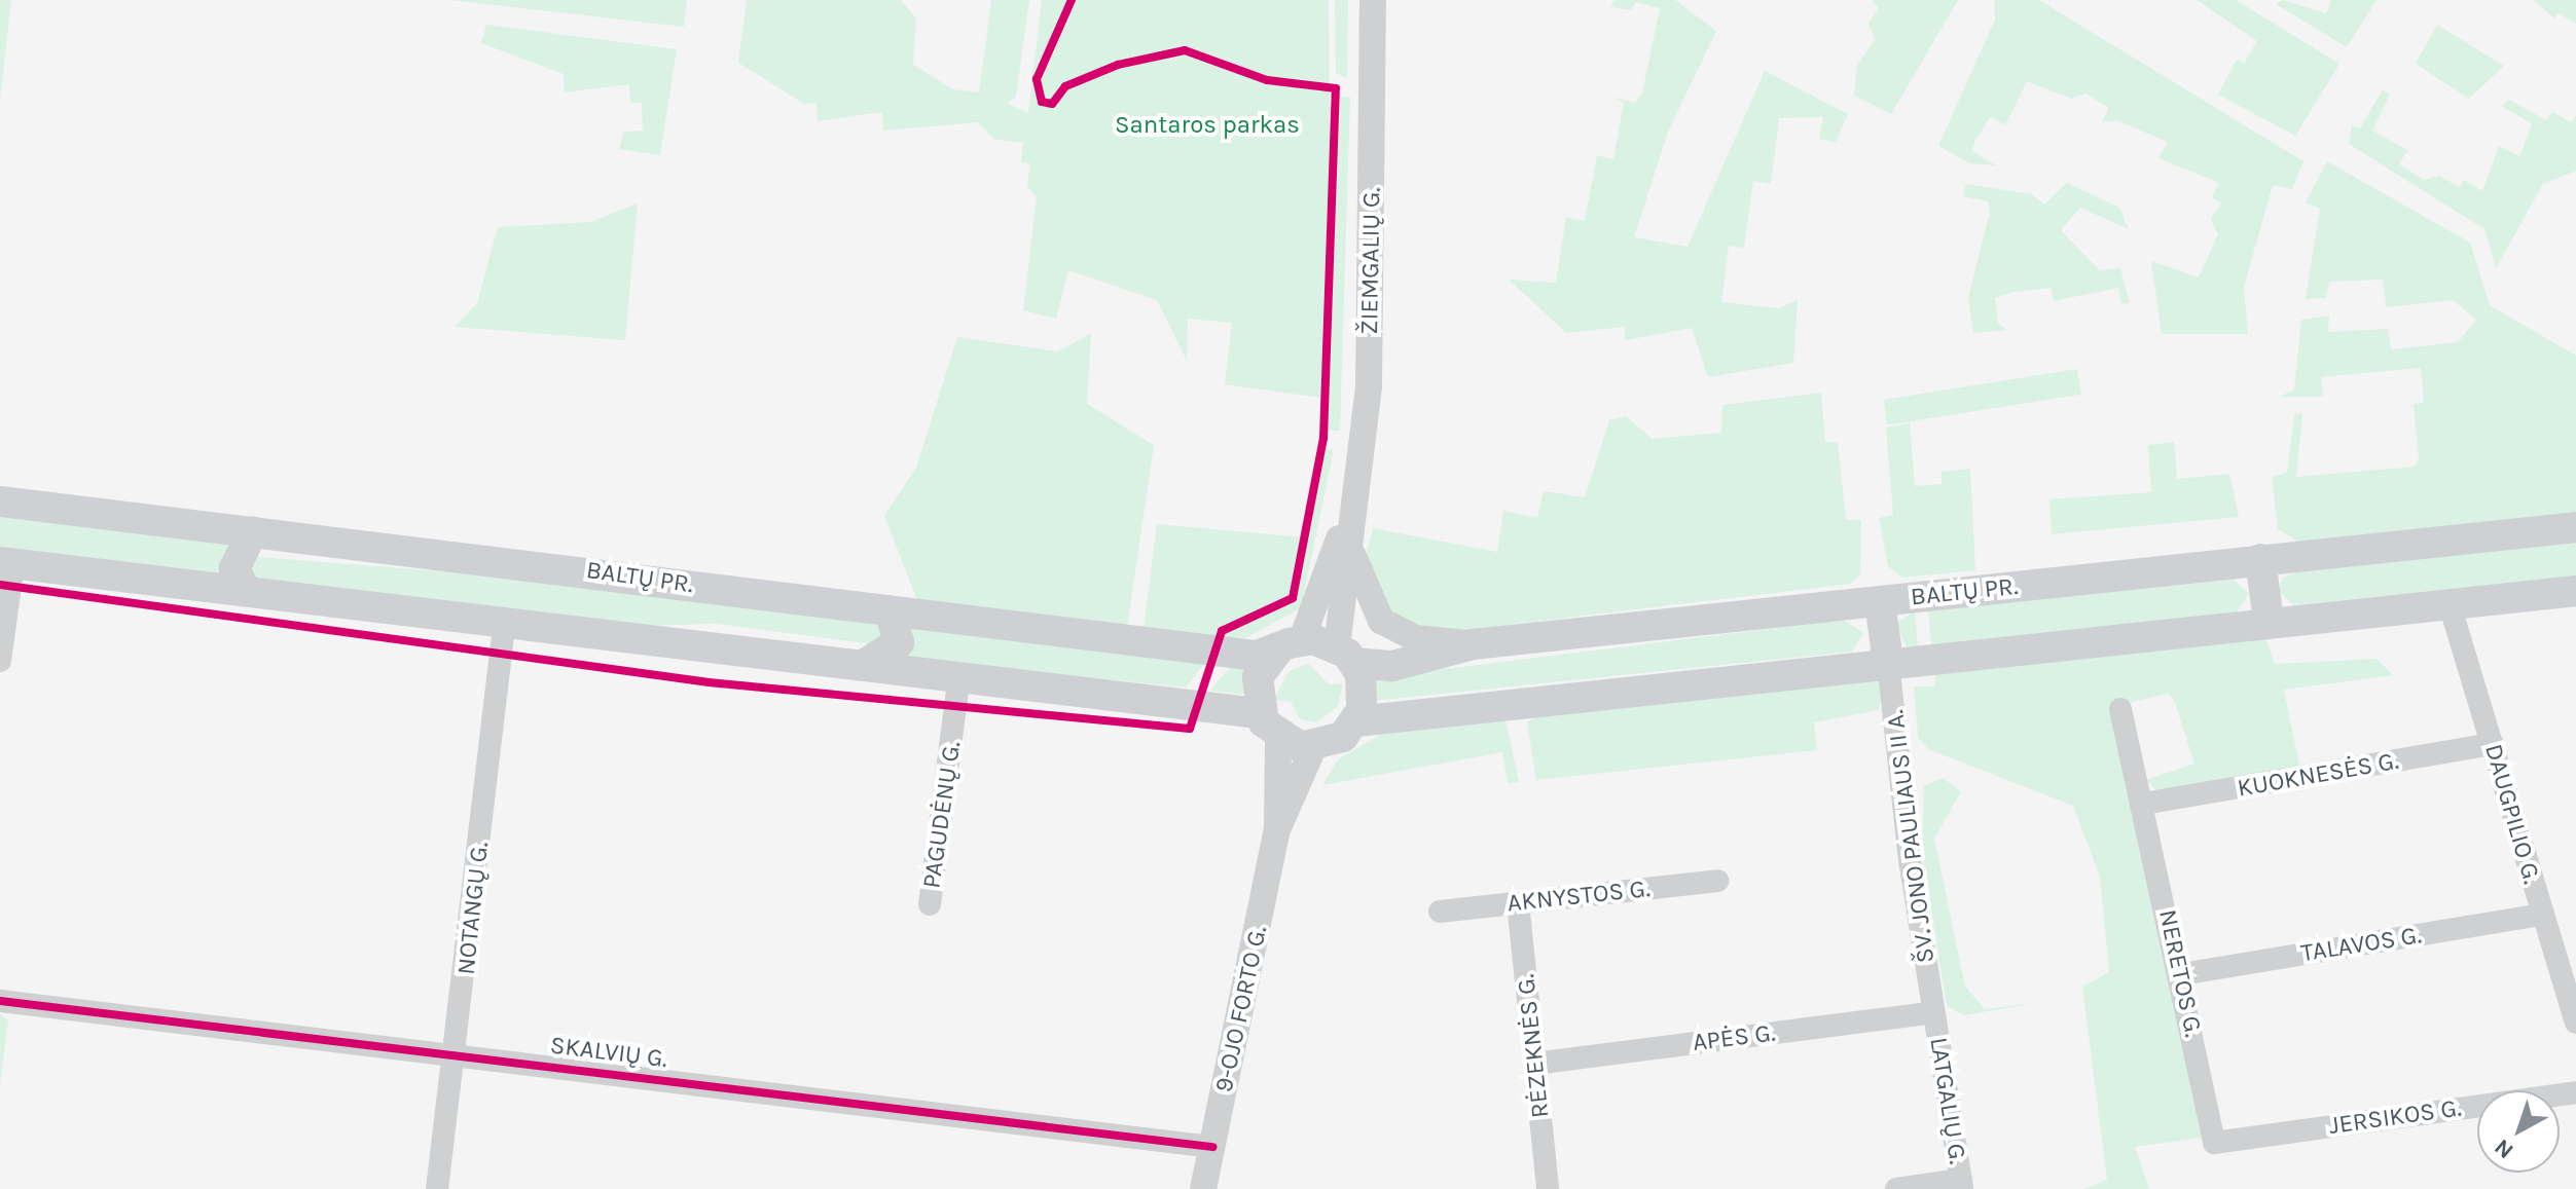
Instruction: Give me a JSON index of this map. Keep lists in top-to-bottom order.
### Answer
{
  "streets": {
    "main road": ["BALTŲ PR."],
    "street": [
      "ŽIEMGALIŲ G.",
      "KUOKNESĖS G.",
      "DAUGPILIO G.",
      "PAGUDĖNŲ G.",
      "ŠV. JONO PAULIAUS II A.",
      "AKNYSTOS G.",
      "NOTANGŲ G.",
      "TALAVOS G.",
      "NERETOS G.",
      "9-OJO FORTO G.",
      "APĖS G.",
      "RĖZEKNĖS G.",
      "SKALVIŲ G.",
      "LATGALIŲ G.",
      "JERSIKOS G."
    ]
  },
  "crossings": [
    ["ŽIEMGALIŲ G.", "BALTŲ PR."],
    ["ŽIEMGALIŲ G.", "9-OJO FORTO G."],
    ["BALTŲ PR.", "9-OJO FORTO G."],
    ["KUOKNESĖS G.", "DAUGPILIO G."],
    ["KUOKNESĖS G.", "NERETOS G."],
    ["DAUGPILIO G.", "TALAVOS G."],
    ["ŠV. JONO PAULIAUS II A.", "APĖS G."],
    ["ŠV. JONO PAULIAUS II A.", "LATGALIŲ G."],
    ["AKNYSTOS G.", "RĖZEKNĖS G."],
    ["NOTANGŲ G.", "SKALVIŲ G."],
    ["TALAVOS G.", "NERETOS G."],
    ["NERETOS G.", "JERSIKOS G."],
    ["9-OJO FORTO G.", "SKALVIŲ G."],
    ["APĖS G.", "RĖZEKNĖS G."],
    ["APĖS G.", "LATGALIŲ G."]
  ],
  "parks": ["Santaros parkas"],
  "north": "bottom left"
}
